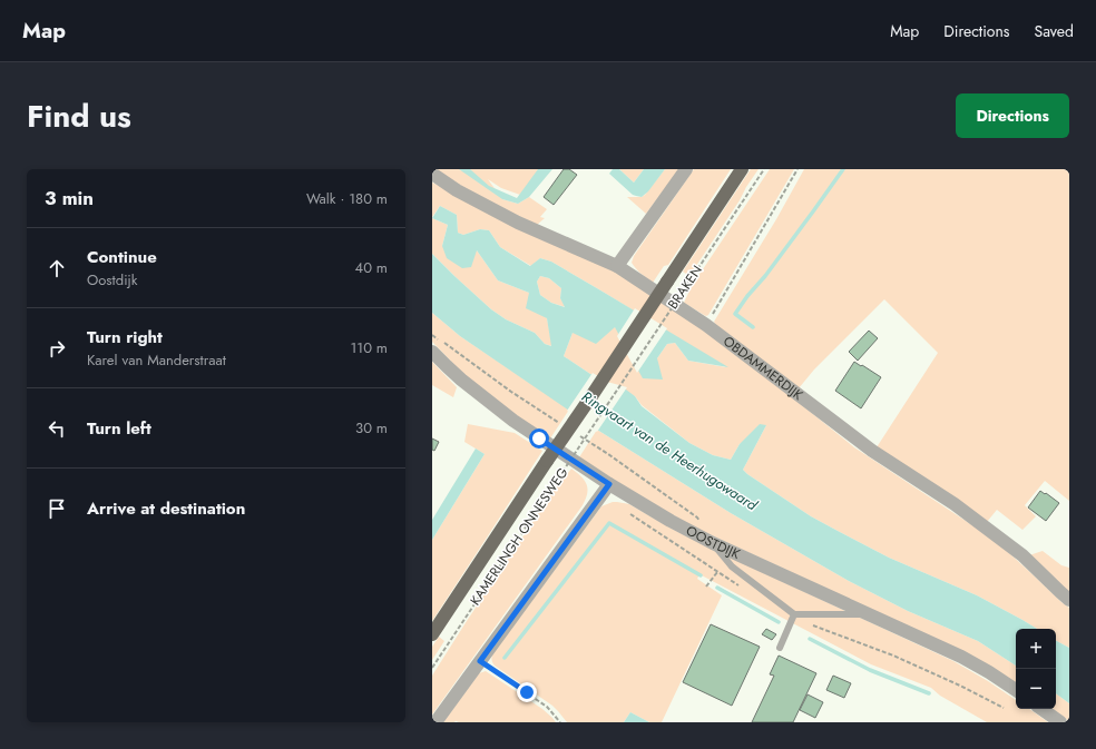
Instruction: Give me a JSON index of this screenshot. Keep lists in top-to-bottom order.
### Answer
{
  "streets": {
    "main road": ["BRAKEN", "KAMERLINGH ONNESWEG"],
    "street": ["OBDAMMERDIJK", "OOSTDIJK"]
  },
  "crossings": [
    ["BRAKEN", "KAMERLINGH ONNESWEG"]
  ],
  "water": ["Ringvaart van de Heerhugowaard"],
  "page": {
    "header": "Map",
    "nav": ["Map", "Directions", "Saved"],
    "title": "Find us",
    "buttons": "Directions",
    "heading": ["3 min", "Walk · 180 m"],
    "list": [
      ["Continue", "Oostdijk", "40 m"],
      ["Turn right", "Karel van Manderstraat", "110 m"],
      ["Turn left", "30 m"],
      "Arrive at destination"
    ],
    "map_buttons": ["+", "−"]
  }
}
